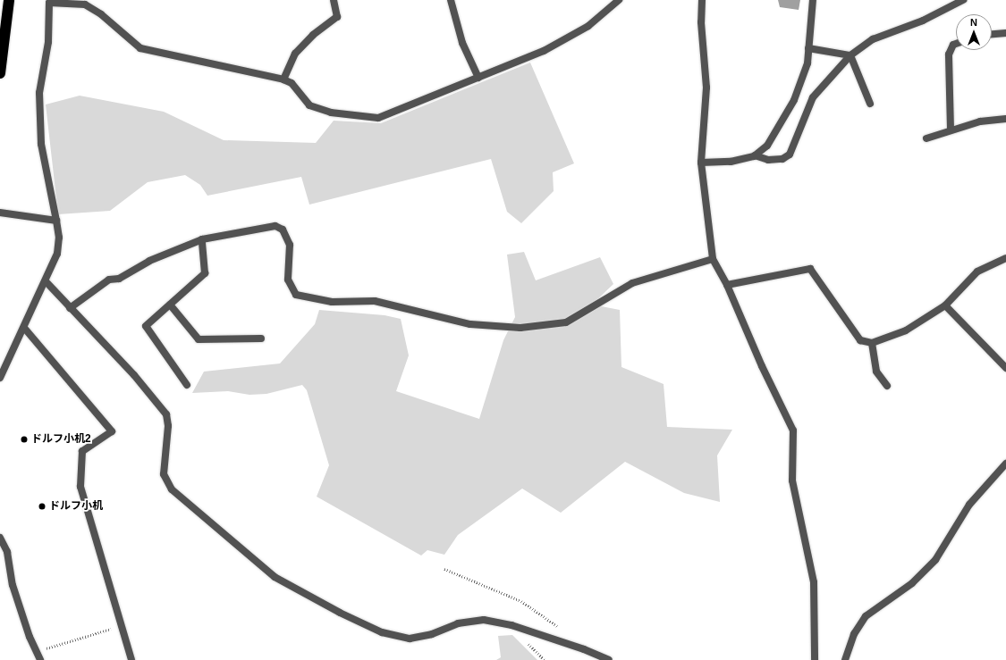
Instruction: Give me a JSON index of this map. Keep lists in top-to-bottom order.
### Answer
{
  "places": ["ドルフ小机2", "ドルフ小机"],
  "north": "top"
}
